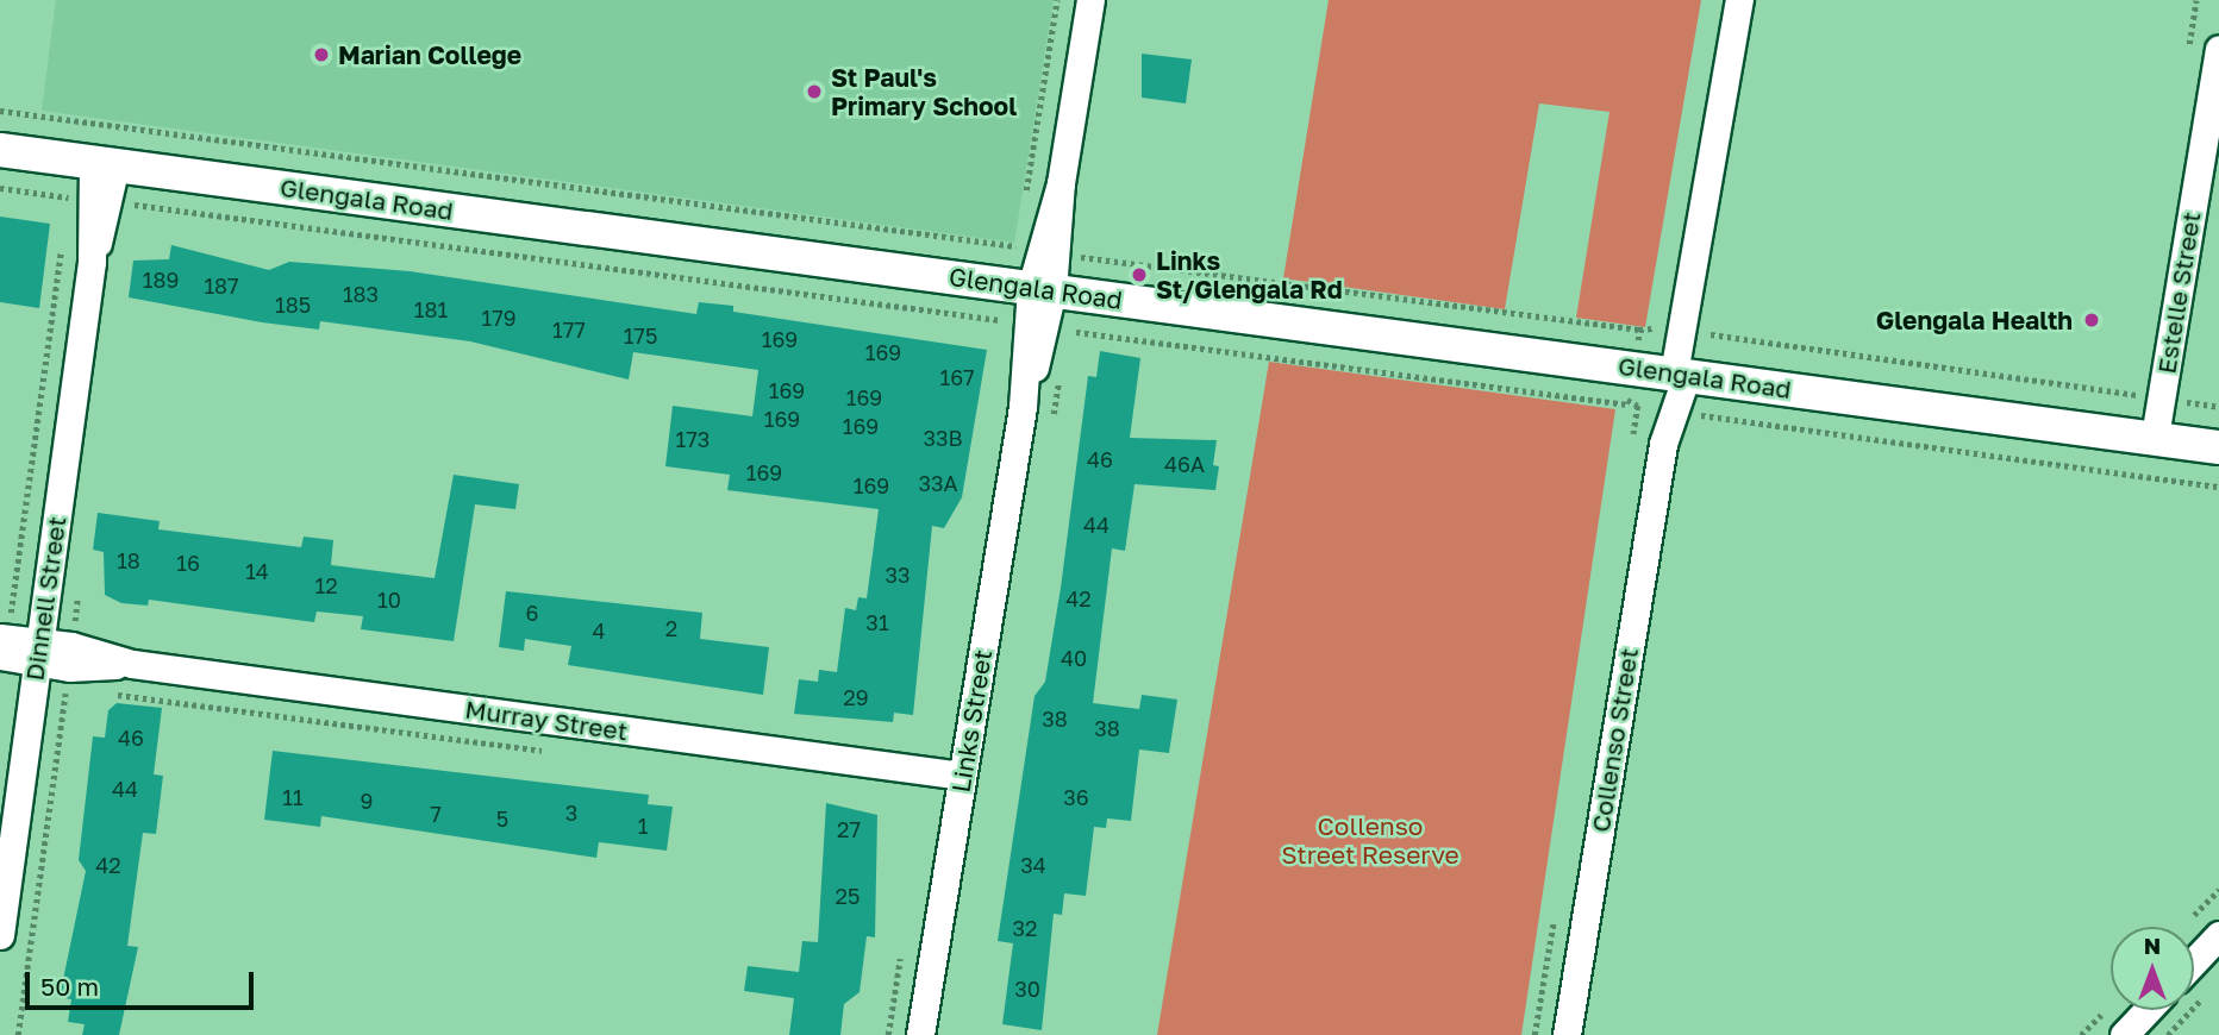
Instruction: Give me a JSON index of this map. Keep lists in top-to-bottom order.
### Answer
{
  "streets": {
    "street": [
      "Glengala Road",
      "Estelle Street",
      "Dinnell Street",
      "Murray Street",
      "Links Street",
      "Collenso Street"
    ]
  },
  "crossings": [
    ["Glengala Road", "Estelle Street"],
    ["Glengala Road", "Dinnell Street"],
    ["Glengala Road", "Links Street"],
    ["Glengala Road", "Collenso Street"],
    ["Dinnell Street", "Murray Street"],
    ["Murray Street", "Links Street"]
  ],
  "parks": ["Collenso Street Reserve"],
  "places": [
    "Marian College",
    "St Paul's Primary School",
    "Links St/Glengala Rd",
    "Glengala Health"
  ],
  "house_numbers": [
    "189",
    "187",
    "183",
    "185",
    "181",
    "179",
    "177",
    "175",
    "169",
    "169",
    "167",
    "169",
    "169",
    "169",
    "169",
    "33B",
    "173",
    "46",
    "46A",
    "169",
    "33A",
    "169",
    "44",
    "18",
    "16",
    "14",
    "33",
    "12",
    "42",
    "10",
    "6",
    "31",
    "2",
    "4",
    "40",
    "29",
    "38",
    "38",
    "46",
    "44",
    "11",
    "36",
    "9",
    "3",
    "7",
    "5",
    "1",
    "27",
    "42",
    "34",
    "25",
    "32",
    "30"
  ],
  "scale_bar": "50 m",
  "north": "top"
}
